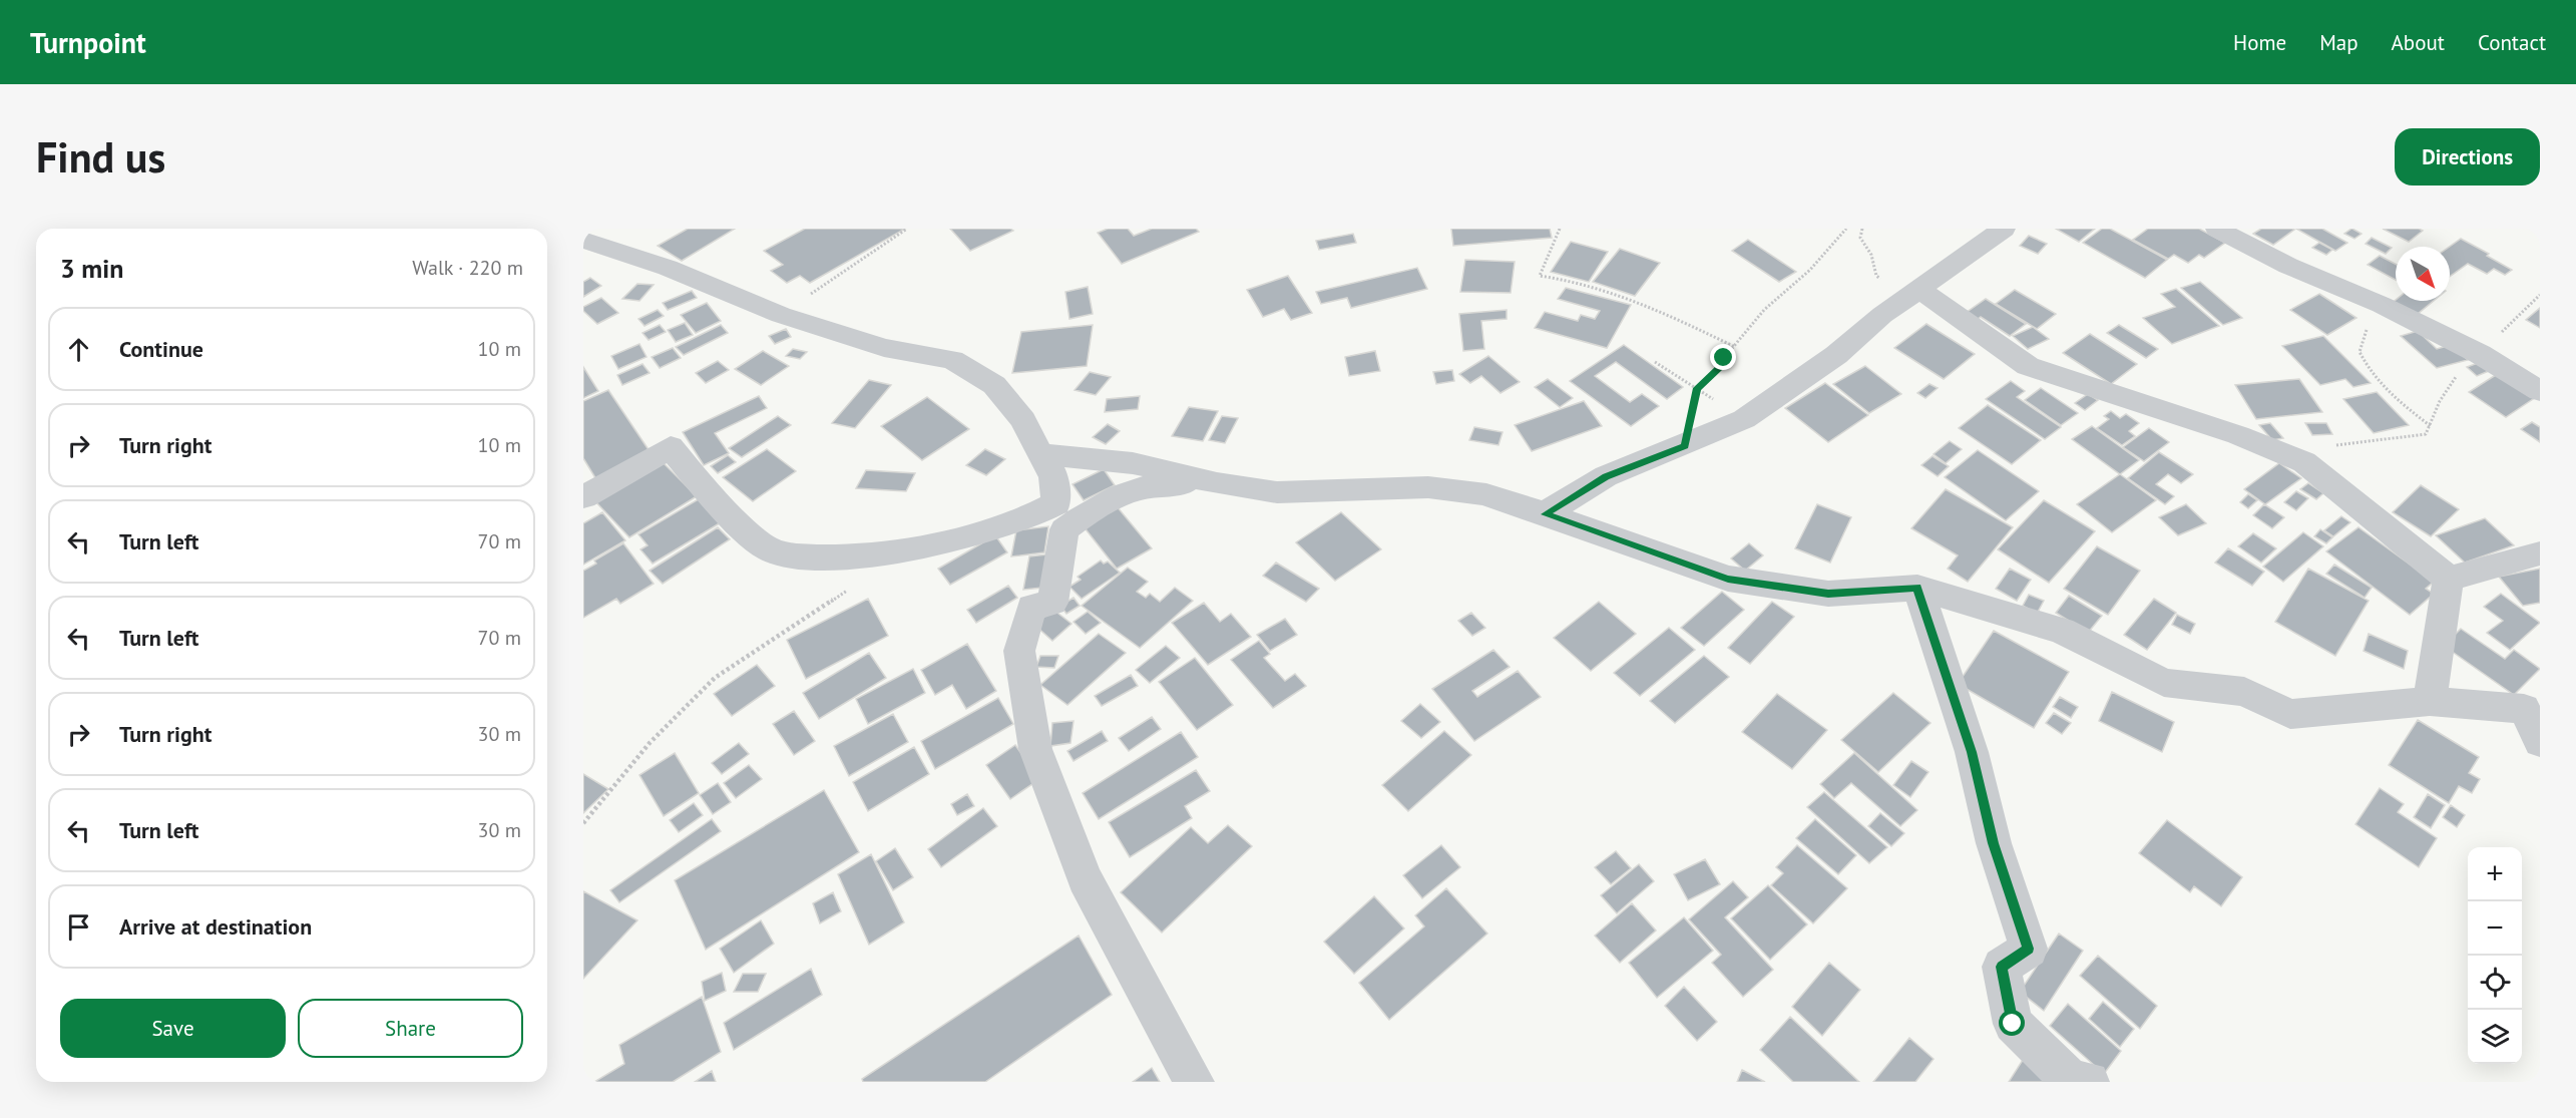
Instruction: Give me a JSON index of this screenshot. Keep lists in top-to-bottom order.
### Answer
{
  "north": "bottom right",
  "page": {
    "header": "Turnpoint",
    "nav": [
      "Home",
      "Map",
      "About",
      "Contact"
    ],
    "buttons": [
      "Directions",
      ["Save", "Share"]
    ],
    "title": "Find us",
    "heading": ["3 min", "Walk · 220 m"],
    "list": [
      ["Continue", "10 m"],
      ["Turn right", "10 m"],
      ["Turn left", "70 m"],
      ["Turn left", "70 m"],
      ["Turn right", "30 m"],
      ["Turn left", "30 m"],
      "Arrive at destination"
    ],
    "map_buttons": ["+", "−"]
  }
}
